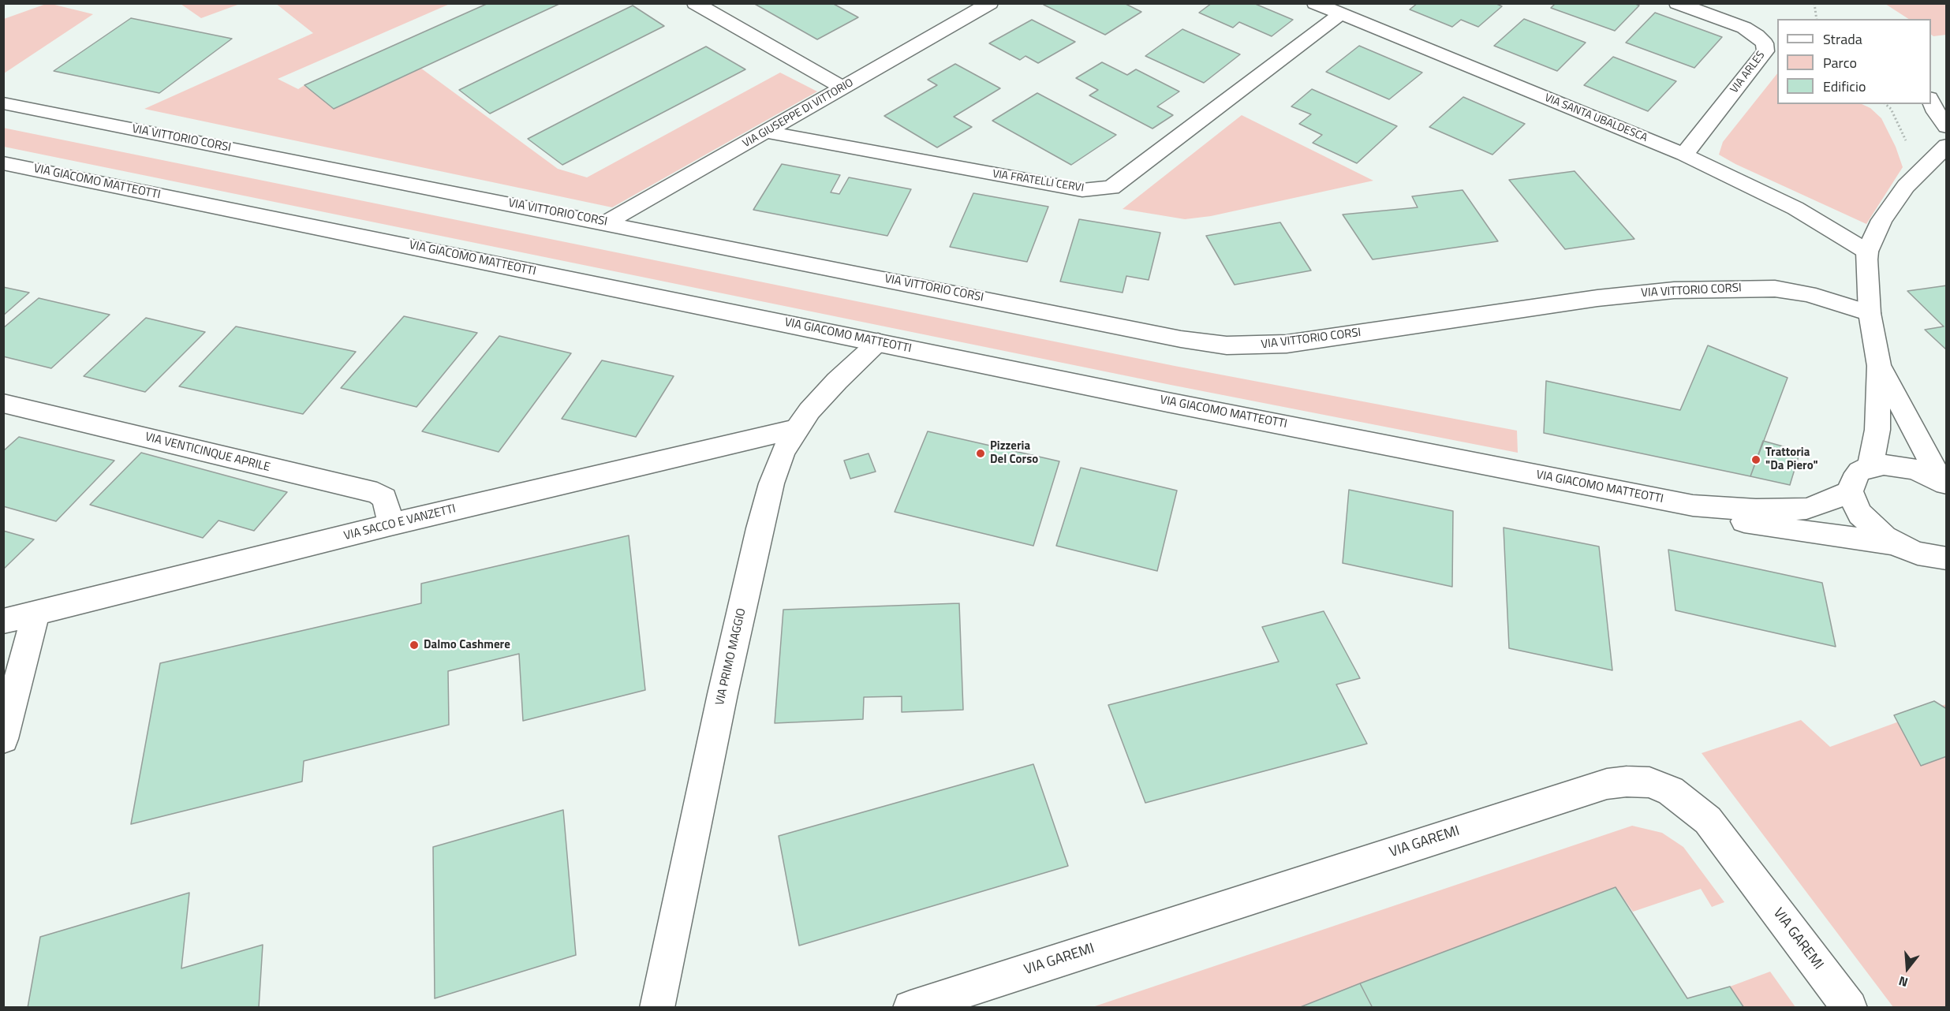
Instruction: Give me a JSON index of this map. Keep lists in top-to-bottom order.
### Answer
{
  "streets": {
    "street": [
      "VIA ARLES",
      "VIA GIUSEPPE DI VITTORIO",
      "VIA SANTA UBALDESCA",
      "VIA VITTORIO CORSI",
      "VIA FRATELLI CERVI",
      "VIA GIACOMO MATTEOTTI",
      "VIA VENTICINQUE APRILE",
      "VIA SACCO E VANZETTI",
      "VIA PRIMO MAGGIO",
      "VIA GAREMI"
    ]
  },
  "crossings": [
    ["VIA ARLES", "VIA SANTA UBALDESCA"],
    ["VIA GIUSEPPE DI VITTORIO", "VIA VITTORIO CORSI"],
    ["VIA GIUSEPPE DI VITTORIO", "VIA FRATELLI CERVI"],
    ["VIA SANTA UBALDESCA", "VIA FRATELLI CERVI"],
    ["VIA GIACOMO MATTEOTTI", "VIA PRIMO MAGGIO"],
    ["VIA VENTICINQUE APRILE", "VIA SACCO E VANZETTI"],
    ["VIA SACCO E VANZETTI", "VIA PRIMO MAGGIO"]
  ],
  "places": ["Pizzeria Del Corso", "Trattoria \"Da Piero\"", "Dalmo Cashmere"],
  "legend": ["Strada", "Parco", "Edificio"],
  "north": "bottom"
}
